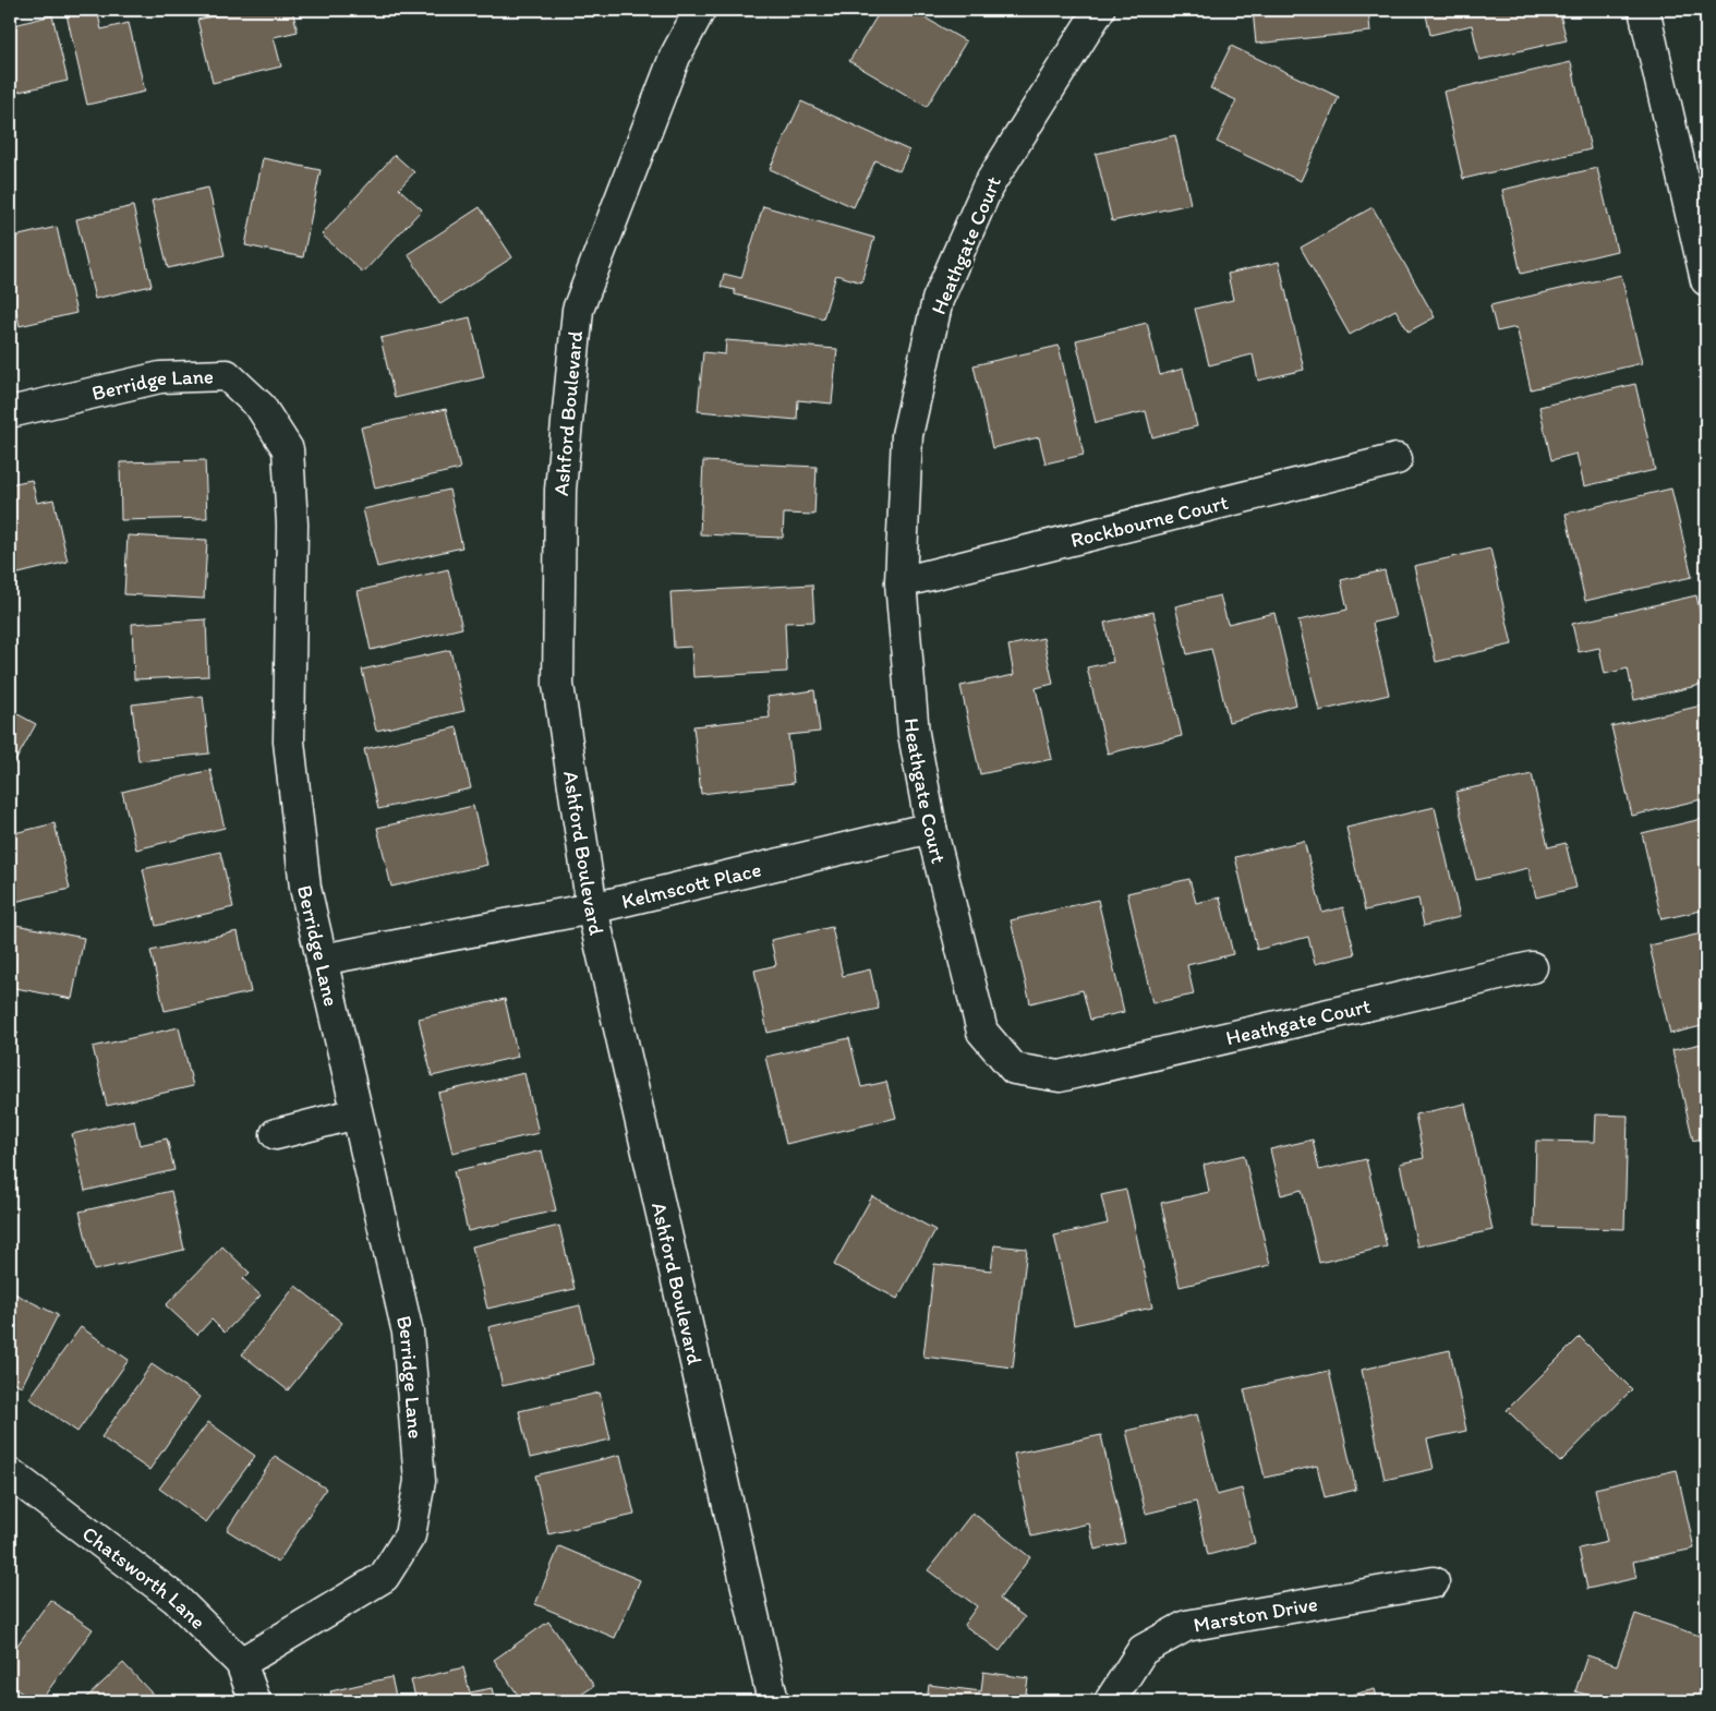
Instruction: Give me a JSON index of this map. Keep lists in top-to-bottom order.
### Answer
{
  "streets": {
    "street": [
      "Heathgate Court",
      "Berridge Lane",
      "Ashford Boulevard",
      "Rockbourne Court",
      "Kelmscott Place",
      "Chatsworth Lane",
      "Marston Drive"
    ]
  },
  "crossings": [
    ["Heathgate Court", "Rockbourne Court"],
    ["Heathgate Court", "Kelmscott Place"],
    ["Berridge Lane", "Kelmscott Place"],
    ["Berridge Lane", "Chatsworth Lane"],
    ["Ashford Boulevard", "Kelmscott Place"]
  ]
}
